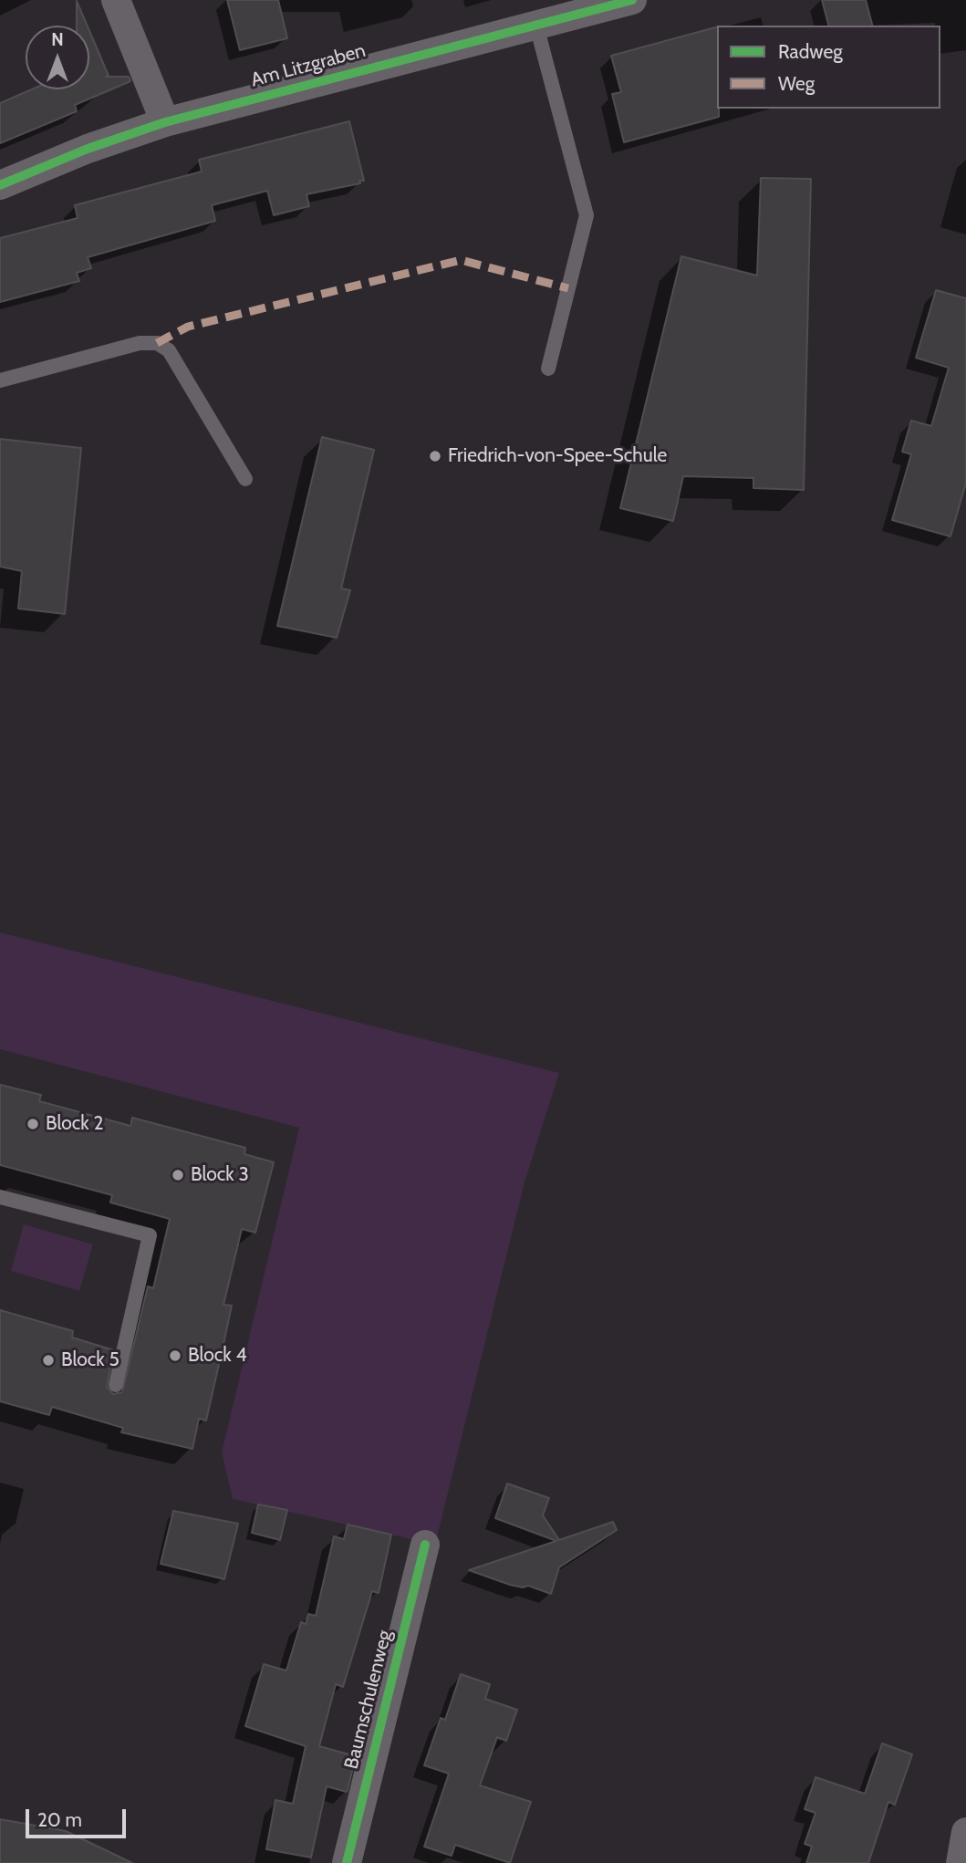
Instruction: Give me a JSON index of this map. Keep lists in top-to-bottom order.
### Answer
{
  "streets": {
    "street": ["Am Litzgraben", "Baumschulenweg"]
  },
  "places": [
    "Friedrich-von-Spee-Schule",
    "Block 2",
    "Block 3",
    "Block 4",
    "Block 5"
  ],
  "legend": ["Radweg", "Weg"],
  "scale_bar": "20 m",
  "north": "top"
}
